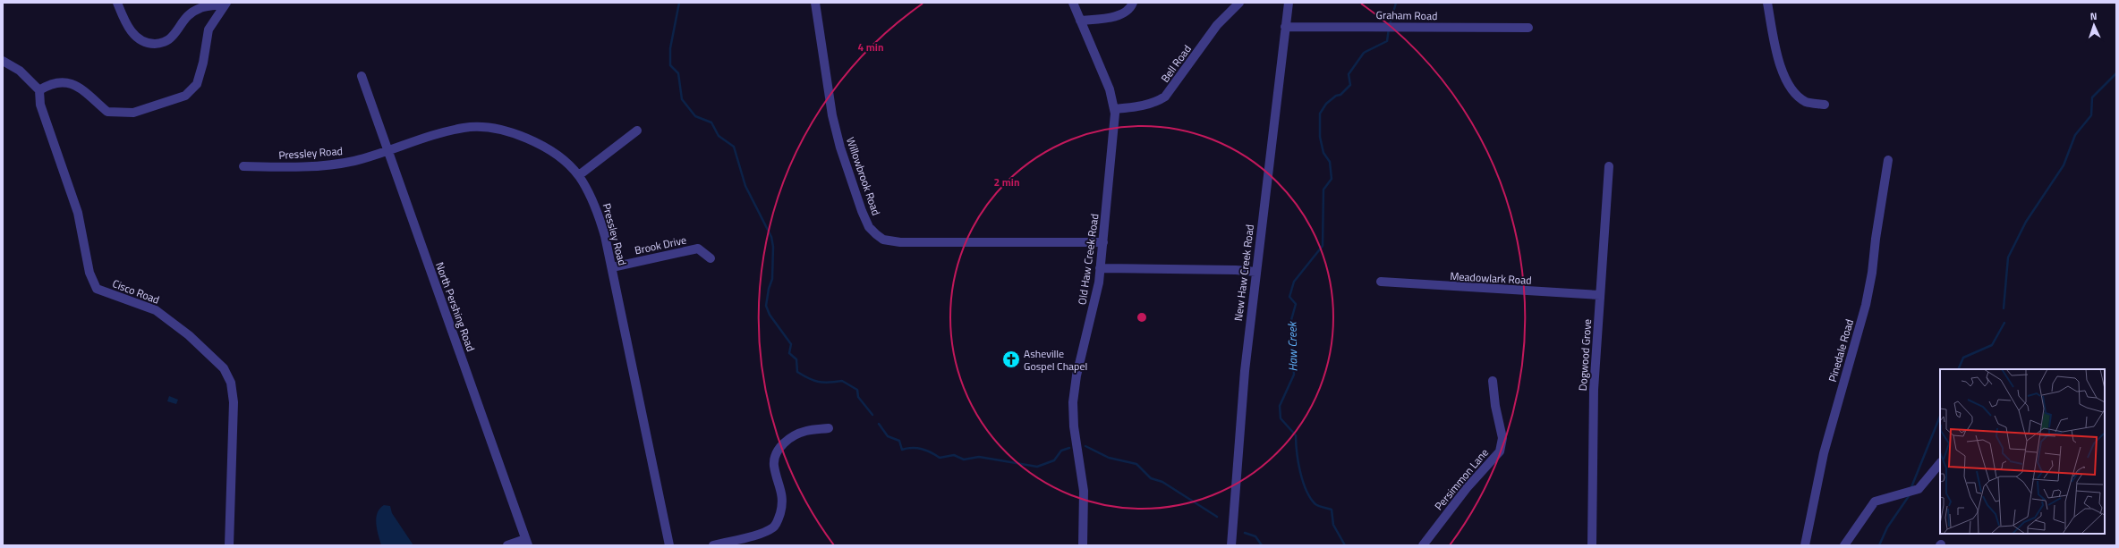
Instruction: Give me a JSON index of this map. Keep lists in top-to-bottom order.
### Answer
{
  "streets": {
    "street": [
      "Graham Road",
      "Bell Road",
      "Pressley Road",
      "Willowbrook Road",
      "Brook Drive",
      "Old Haw Creek Road",
      "New Haw Creek Road",
      "Meadowlark Road",
      "Cisco Road",
      "North Pershing Road",
      "Pinedale Road",
      "Dogwood Grove",
      "Persimmon Lane"
    ]
  },
  "crossings": [
    ["Graham Road", "New Haw Creek Road"],
    ["Bell Road", "Old Haw Creek Road"],
    ["Pressley Road", "Brook Drive"],
    ["Pressley Road", "North Pershing Road"],
    ["Willowbrook Road", "Old Haw Creek Road"],
    ["Meadowlark Road", "Dogwood Grove"]
  ],
  "water": ["Haw Creek"],
  "places": {
    "church": ["Asheville Gospel Chapel"]
  },
  "north": "top",
  "rings": ["4 min", "2 min"]
}
